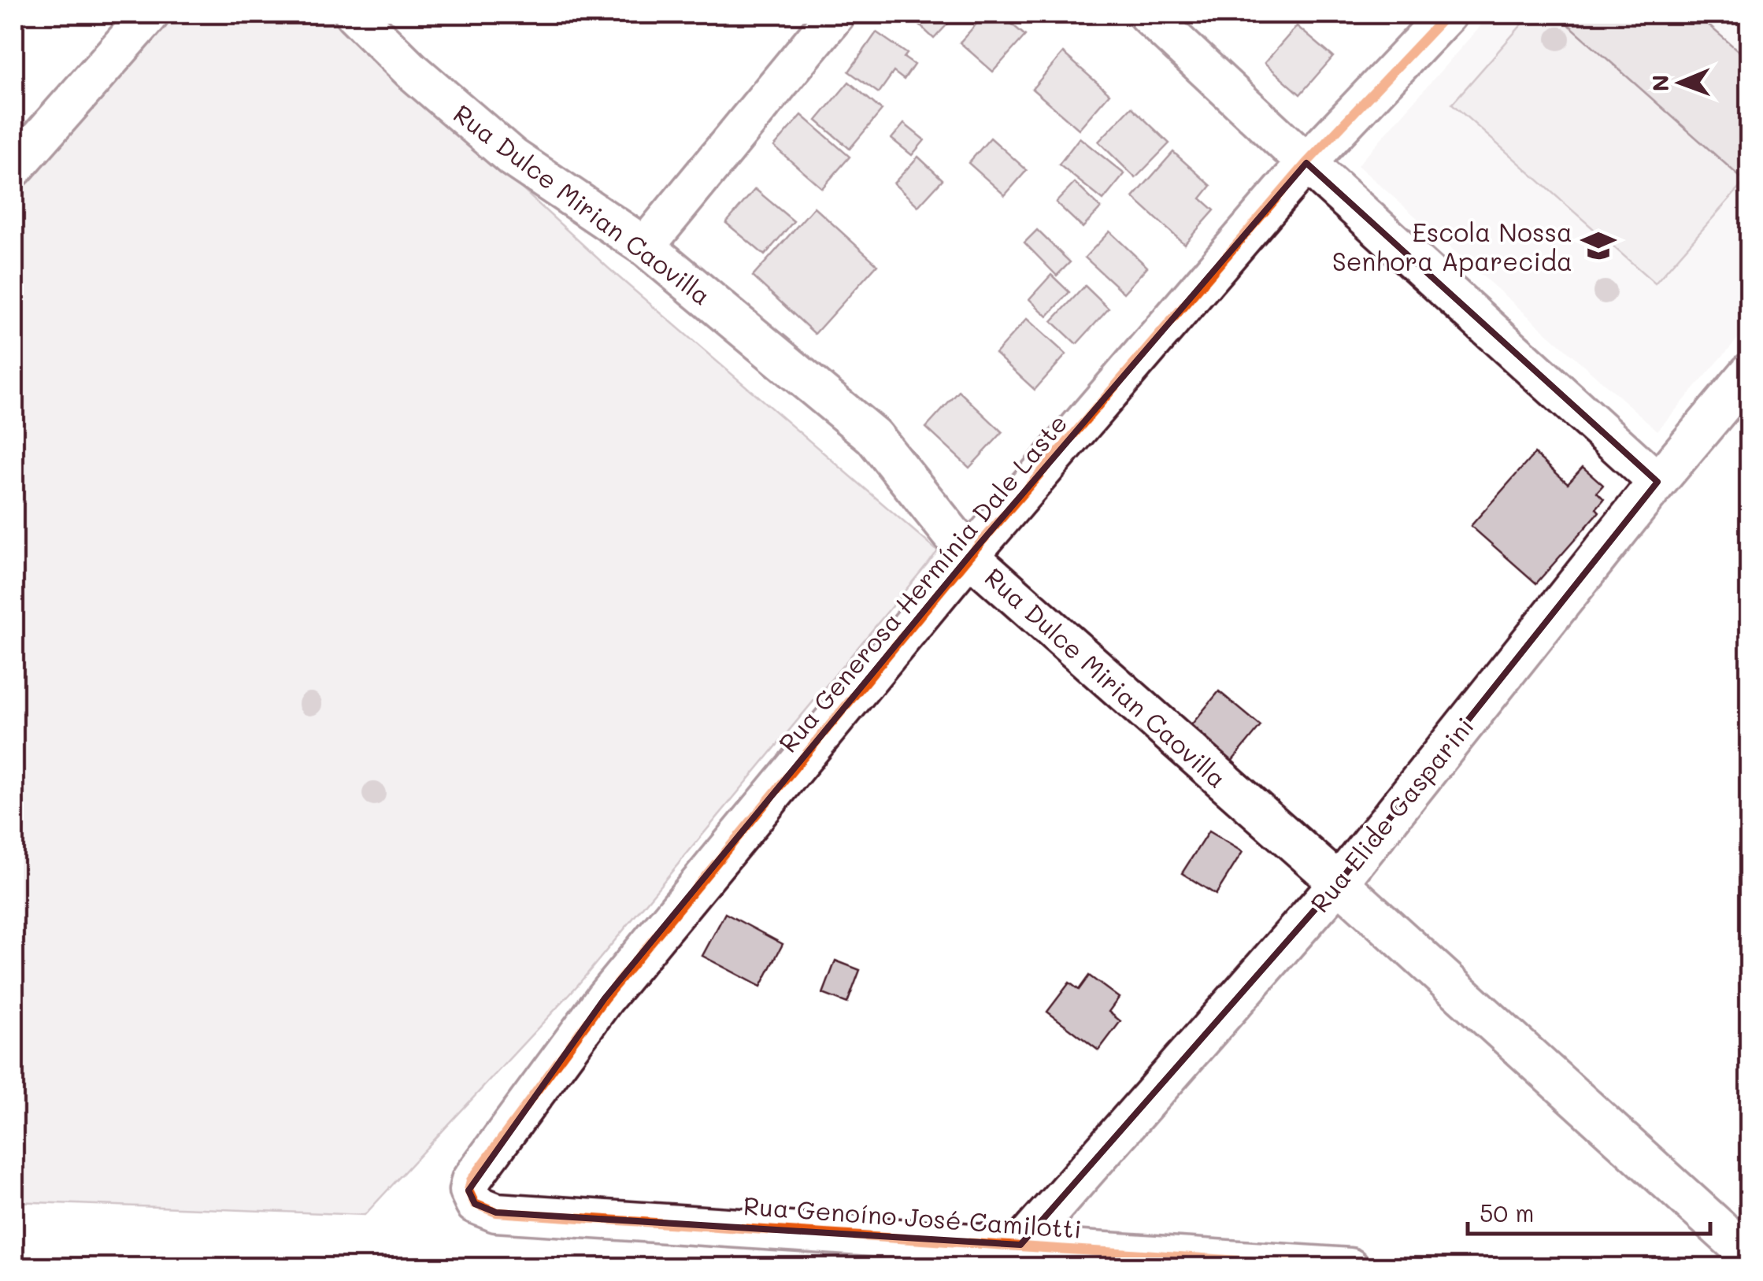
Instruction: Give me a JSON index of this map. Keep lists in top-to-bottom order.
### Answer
{
  "streets": {
    "street": [
      "Rua Dulce Mirian Caovilla",
      "Rua Generosa Hermínia Dale Laste",
      "Rua Elide Gasparini",
      "Rua Genoíno José Camilotti"
    ]
  },
  "crossings": [
    ["Rua Dulce Mirian Caovilla", "Rua Generosa Hermínia Dale Laste"],
    ["Rua Dulce Mirian Caovilla", "Rua Elide Gasparini"],
    ["Rua Generosa Hermínia Dale Laste", "Rua Genoíno José Camilotti"],
    ["Rua Elide Gasparini", "Rua Genoíno José Camilotti"]
  ],
  "places": {
    "school or university": ["Escola Nossa Senhora Aparecida"]
  },
  "scale_bar": "50 m",
  "north": "left"
}
